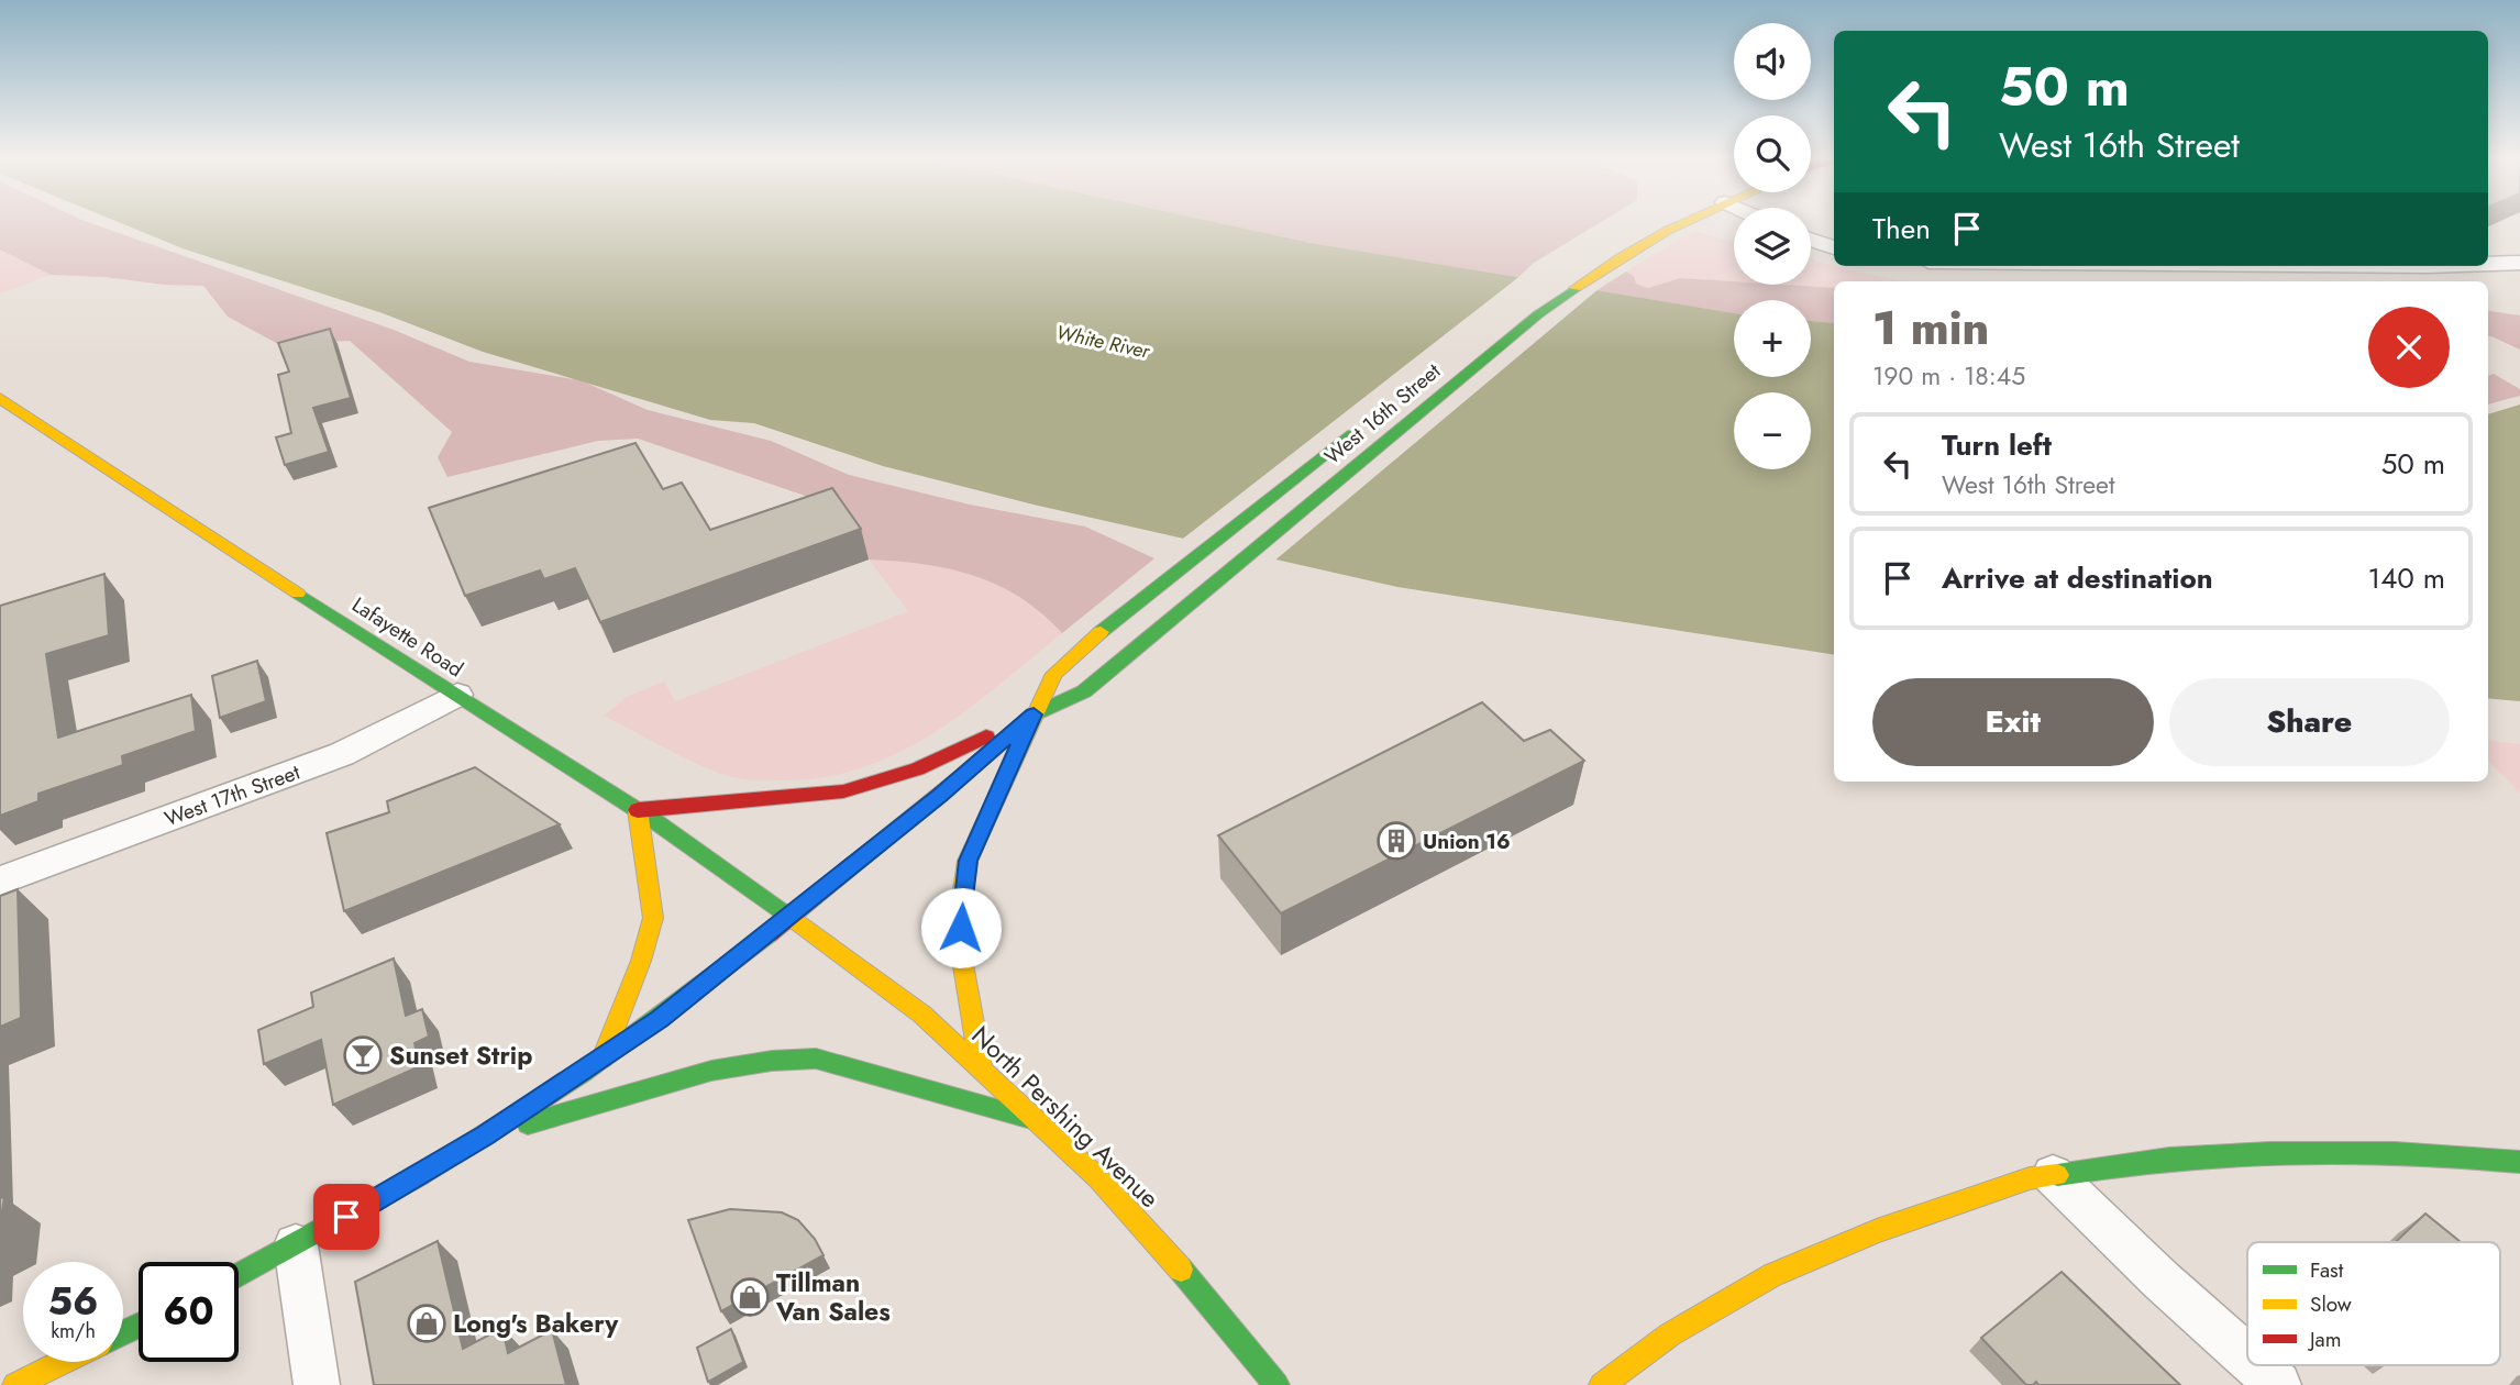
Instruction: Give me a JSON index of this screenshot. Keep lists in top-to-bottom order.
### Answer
{
  "streets": {
    "main road": ["West 16th Street", "Lafayette Road", "North Pershing Avenue"],
    "street": ["West 17th Street"]
  },
  "crossings": [
    ["West 16th Street", "Lafayette Road"],
    ["West 16th Street", "North Pershing Avenue"],
    ["Lafayette Road", "West 17th Street"],
    ["Lafayette Road", "North Pershing Avenue"]
  ],
  "water": ["White River"],
  "places": {
    "building": ["Union 16"],
    "bar": ["Sunset Strip"],
    "shop": ["Tillman Van Sales", "Long's Bakery"]
  },
  "legend": ["Fast", "Slow", "Jam"],
  "page": {
    "map_buttons": ["+", "−"],
    "turn": ["50 m", "West 16th Street"],
    "then": "Then",
    "heading": ["1 min", "190 m · 18:45"],
    "list": [
      {
        "name": "Turn left",
        "note": "West 16th Street",
        "value": "50 m"
      },
      {
        "name": "Arrive at destination",
        "value": "140 m"
      }
    ],
    "buttons": ["Exit", "Share"],
    "speed": "56 km/h",
    "limit": "60"
  }
}
